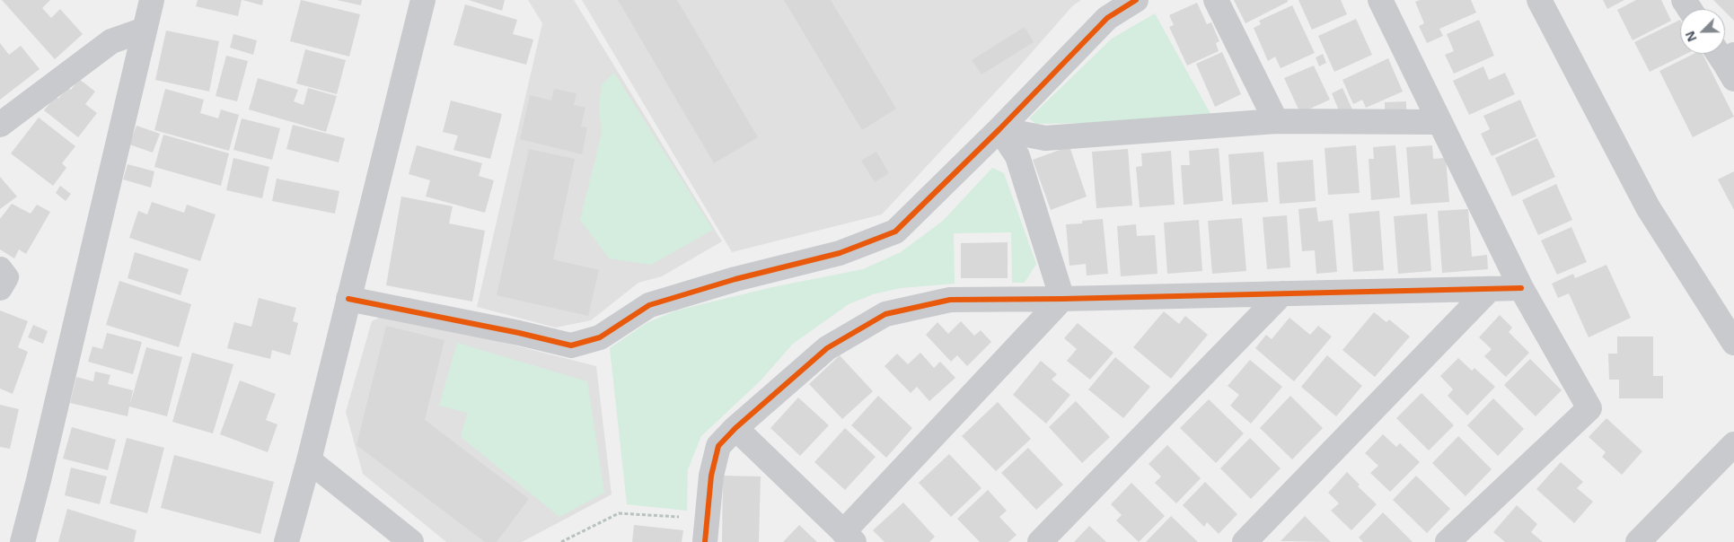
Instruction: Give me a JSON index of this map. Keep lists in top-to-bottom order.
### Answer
{
  "north": "bottom left"
}
